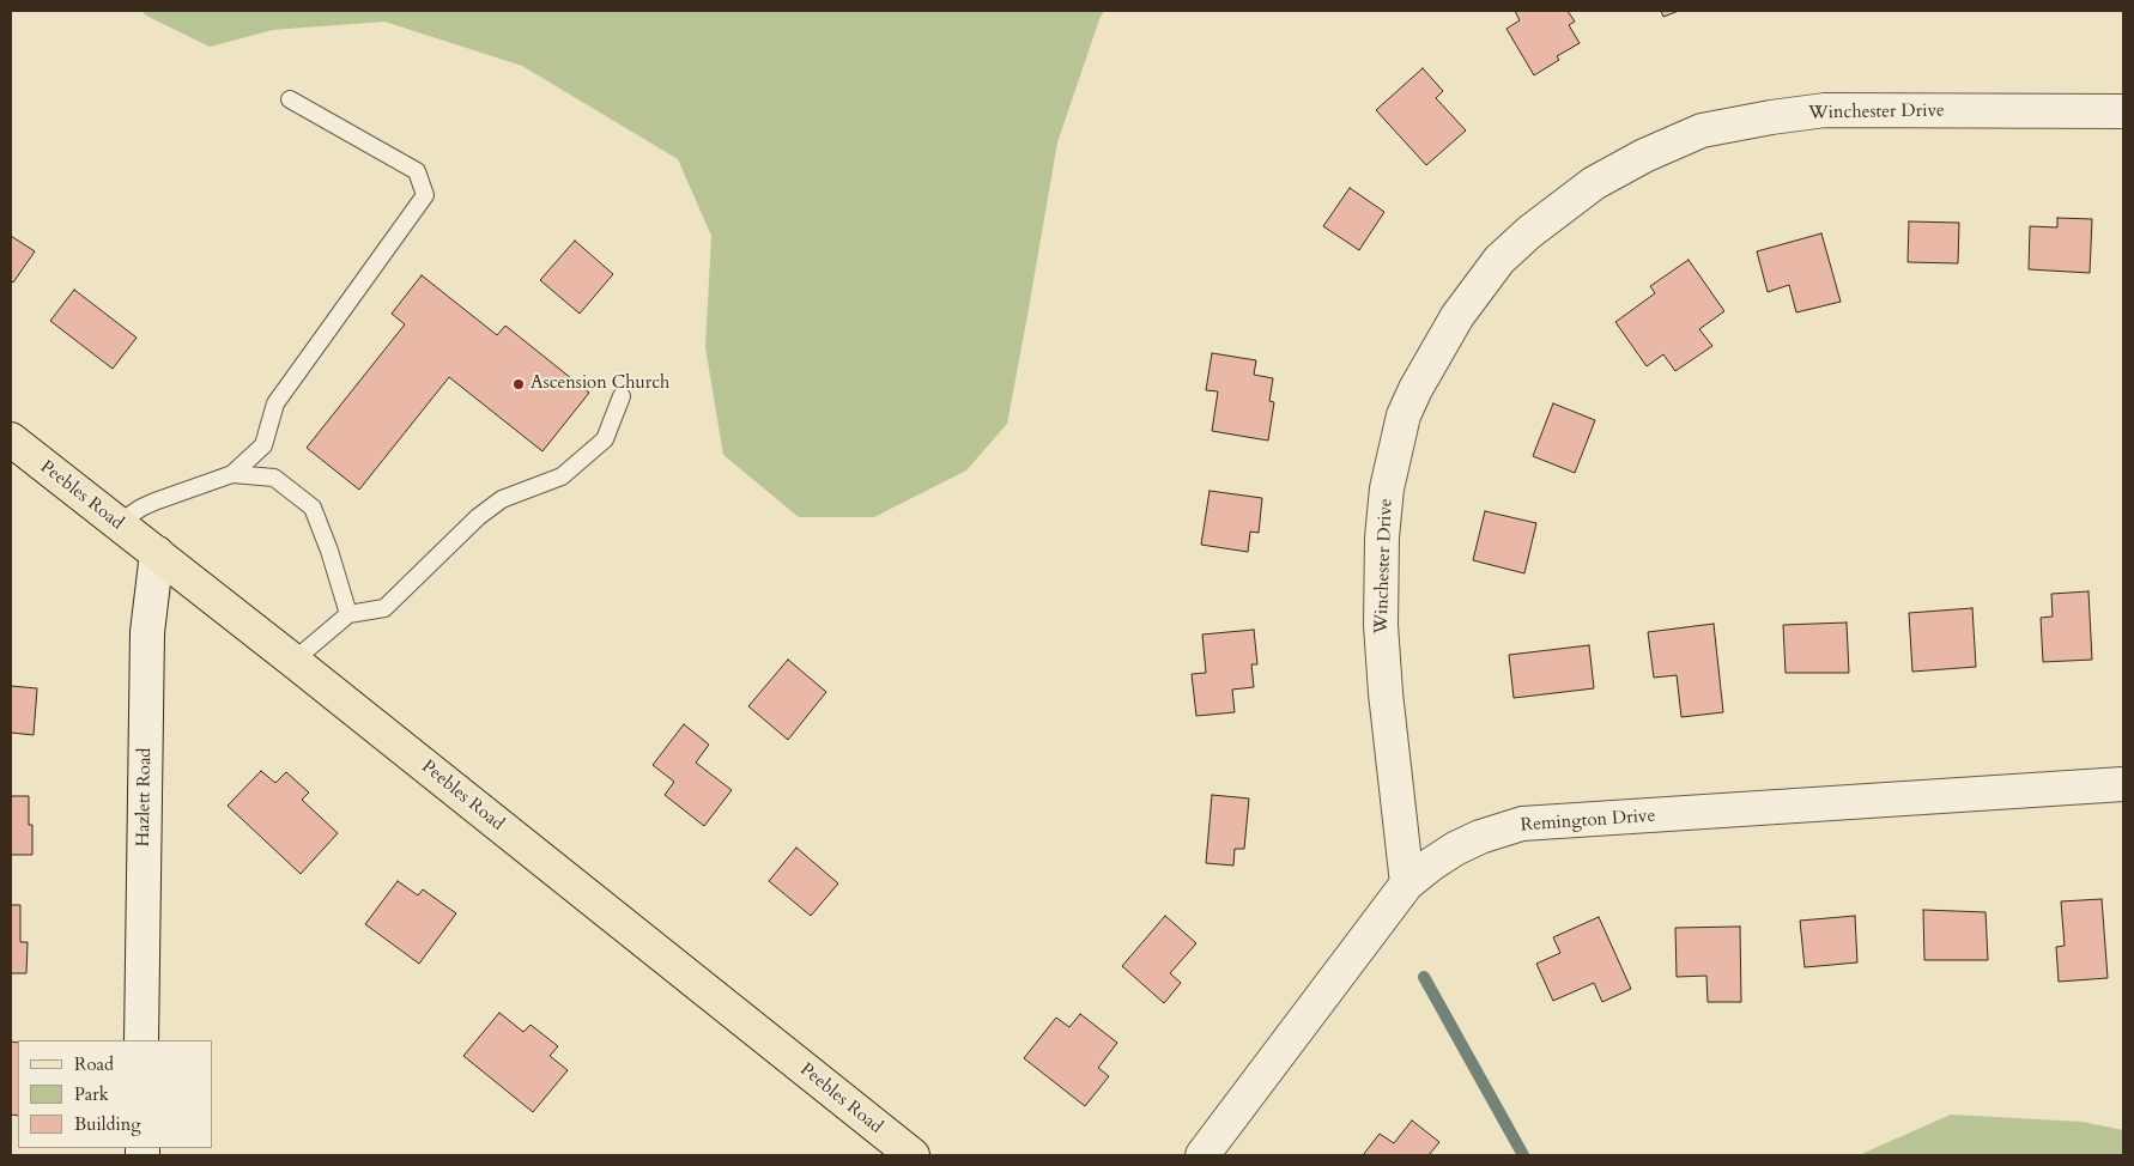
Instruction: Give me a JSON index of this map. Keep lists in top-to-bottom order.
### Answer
{
  "streets": {
    "main road": ["Peebles Road"],
    "street": ["Winchester Drive", "Hazlett Road", "Remington Drive"]
  },
  "crossings": [
    ["Winchester Drive", "Remington Drive"],
    ["Peebles Road", "Hazlett Road"]
  ],
  "places": ["Ascension Church"],
  "legend": ["Road", "Park", "Building"]
}
